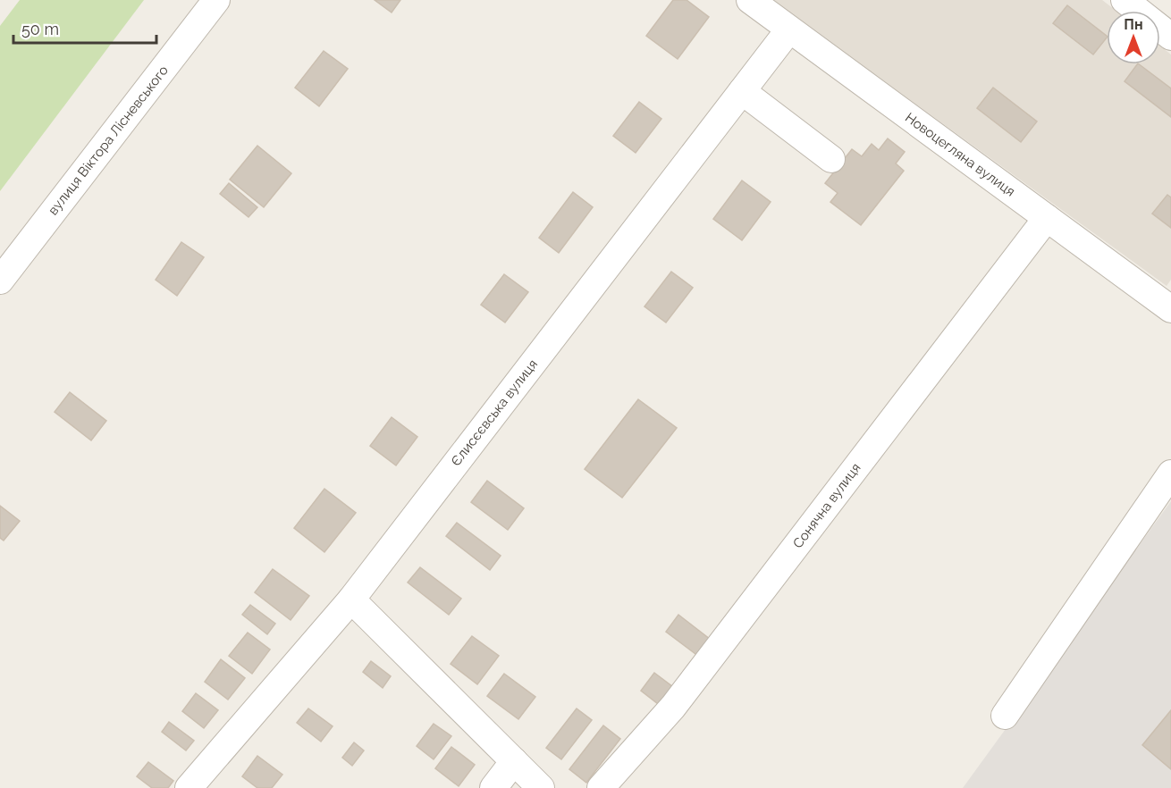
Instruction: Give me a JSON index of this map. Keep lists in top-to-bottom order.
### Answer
{
  "streets": {
    "street": [
      "вулиця Віктора Лісневського",
      "Новоцегляна вулиця",
      "Єлисєєвська вулиця",
      "Сонячна вулиця"
    ]
  },
  "crossings": [
    ["Новоцегляна вулиця", "Єлисєєвська вулиця"],
    ["Новоцегляна вулиця", "Сонячна вулиця"]
  ],
  "scale_bar": "50 m",
  "north": "top"
}
